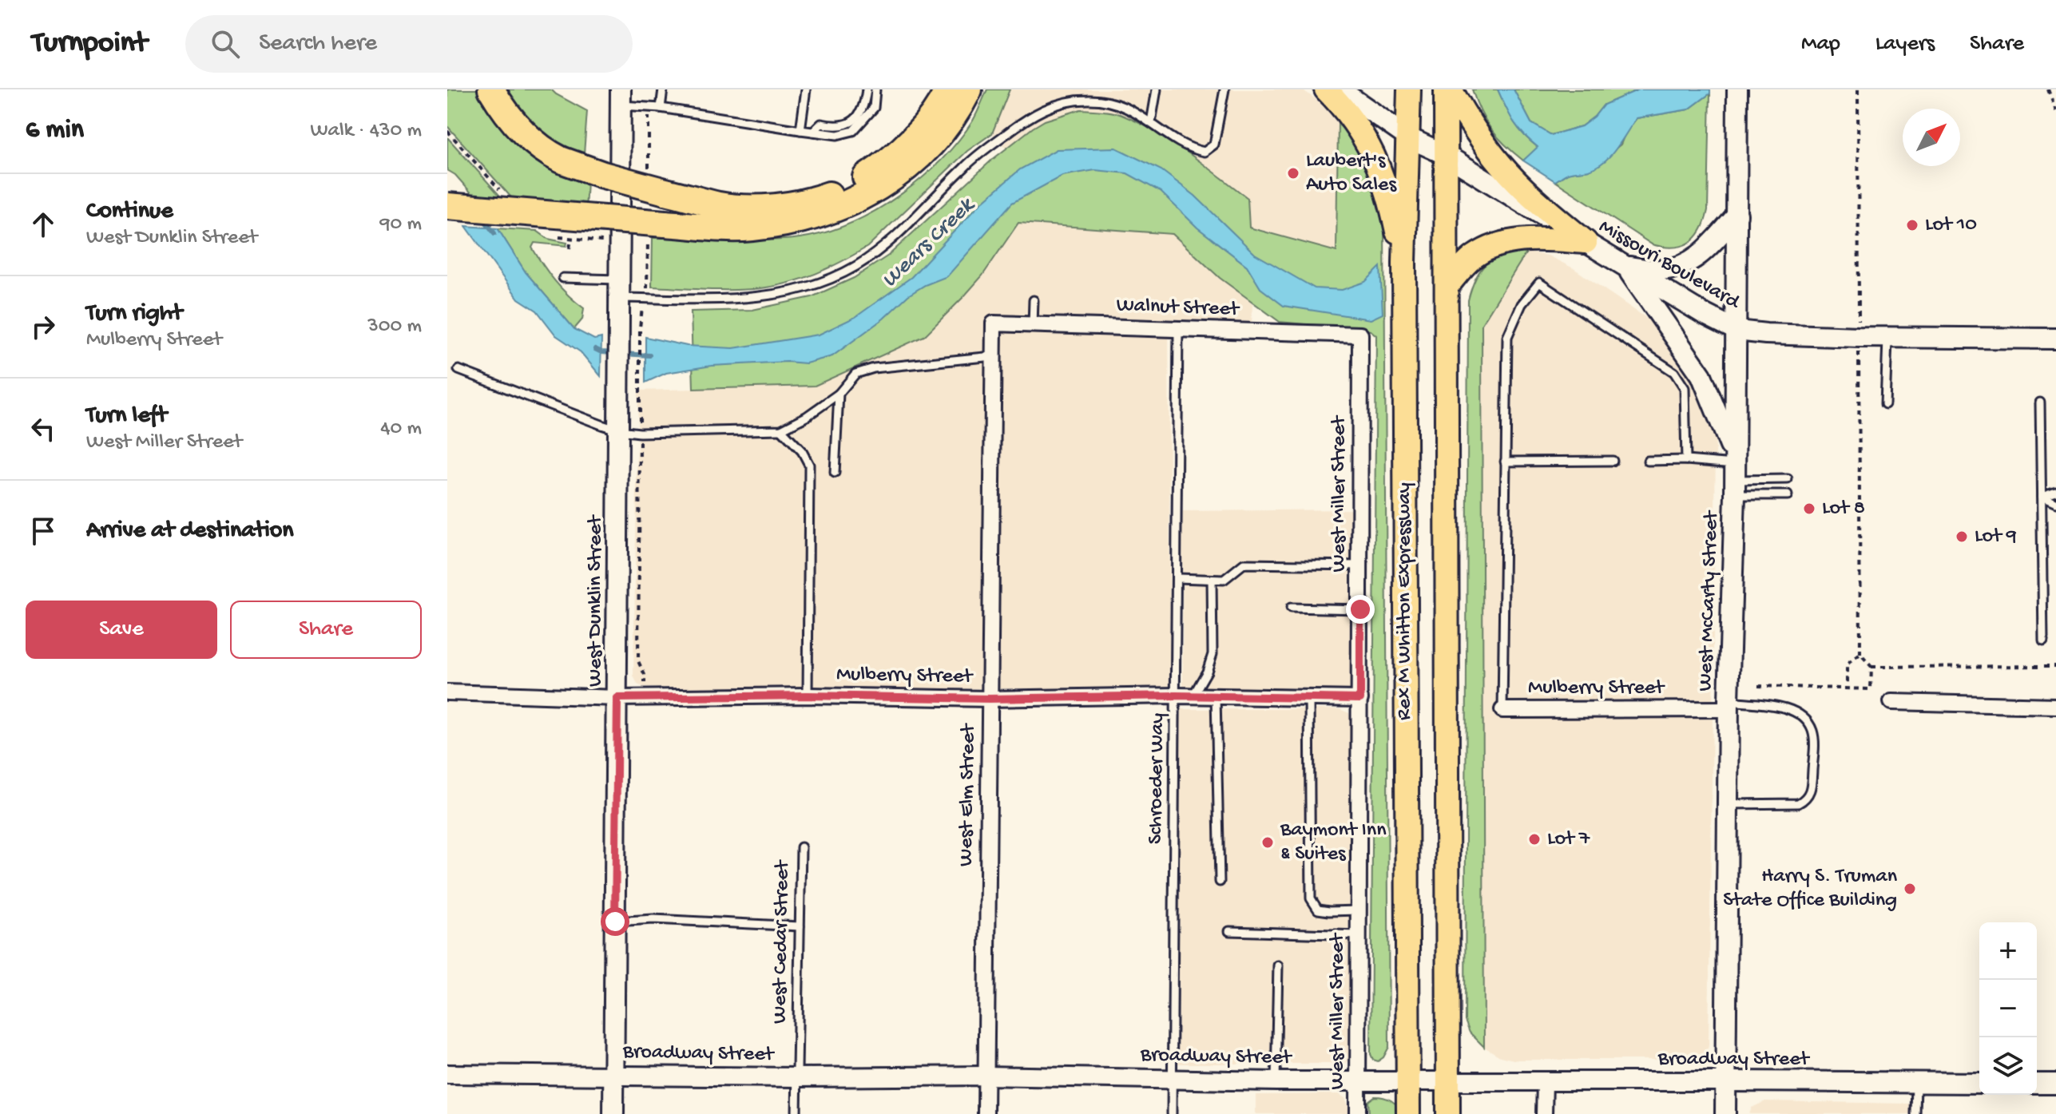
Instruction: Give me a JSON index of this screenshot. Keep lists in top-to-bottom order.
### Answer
{
  "streets": {
    "highway": ["Rex M Whitton Expressway"],
    "main road": [
      "Missouri Boulevard",
      "West Dunklin Street",
      "West McCarty Street",
      "Broadway Street"
    ],
    "street": [
      "Walnut Street",
      "West Miller Street",
      "Mulberry Street",
      "West Elm Street"
    ],
    "lane": ["Schroeder Way", "West Cedar Street"]
  },
  "crossings": [
    ["Missouri Boulevard", "Rex M Whitton Expressway"],
    ["Missouri Boulevard", "West McCarty Street"],
    ["Walnut Street", "West Miller Street"],
    ["Walnut Street", "Schroeder Way"],
    ["Walnut Street", "West Elm Street"],
    ["West Miller Street", "Mulberry Street"],
    ["West Miller Street", "Broadway Street"],
    ["West Dunklin Street", "Mulberry Street"],
    ["West Dunklin Street", "Broadway Street"],
    ["Rex M Whitton Expressway", "Broadway Street"],
    ["West McCarty Street", "Mulberry Street"],
    ["West McCarty Street", "Broadway Street"],
    ["Mulberry Street", "Schroeder Way"],
    ["Mulberry Street", "West Elm Street"],
    ["Schroeder Way", "Broadway Street"],
    ["West Elm Street", "Broadway Street"],
    ["West Cedar Street", "Broadway Street"]
  ],
  "water": ["Wears Creek"],
  "places": [
    "Laubert's Auto Sales",
    "Lot 10",
    "Lot 8",
    "Lot 9",
    "Lot 7",
    "Baymont Inn & Suites",
    "Harry S. Truman State Office Building"
  ],
  "north": "top right",
  "page": {
    "header": "Turnpoint",
    "search": "Search here",
    "nav": ["Map", "Layers", "Share"],
    "heading": ["6 min", "Walk · 430 m"],
    "list": [
      ["Continue", "West Dunklin Street", "90 m"],
      ["Turn right", "Mulberry Street", "300 m"],
      ["Turn left", "West Miller Street", "40 m"],
      "Arrive at destination"
    ],
    "buttons": ["Save", "Share"],
    "map_buttons": ["+", "−"]
  }
}
